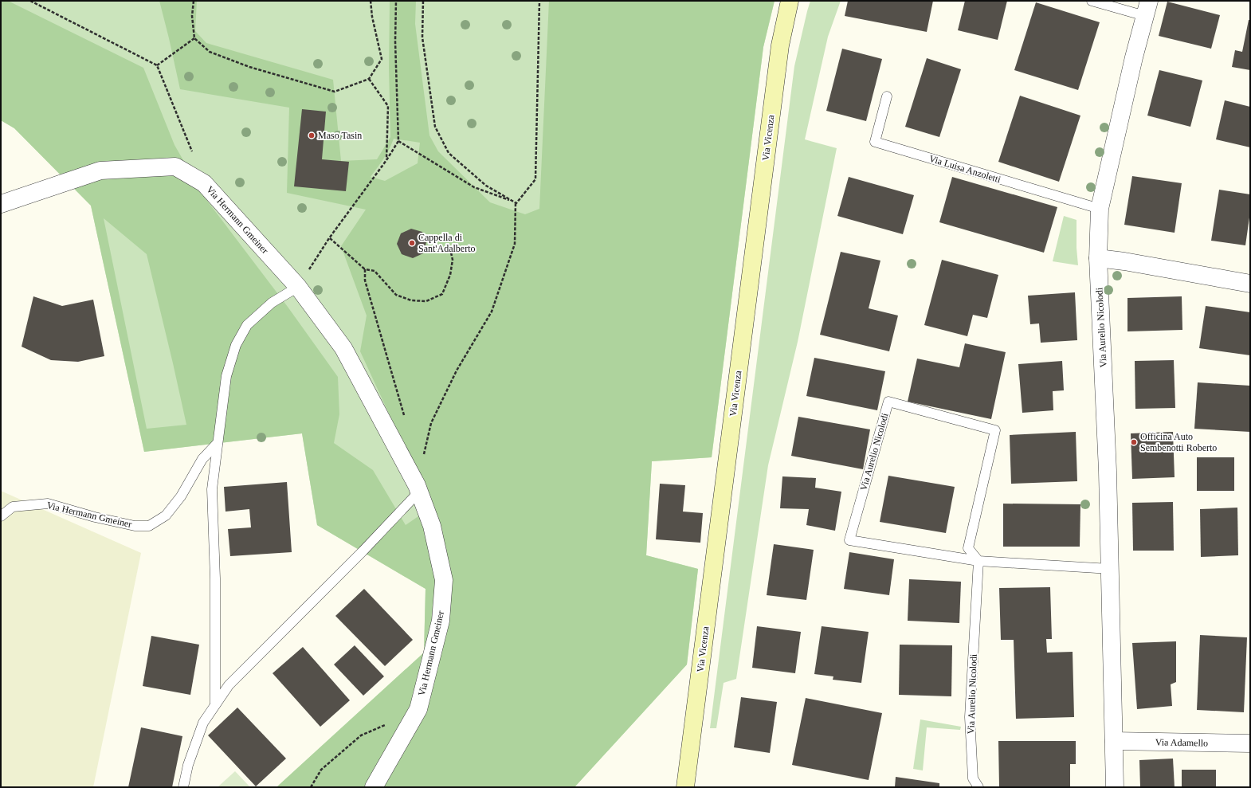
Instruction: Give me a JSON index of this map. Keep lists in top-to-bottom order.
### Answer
{
  "streets": {
    "main road": ["Via Vicenza"],
    "street": ["Via Hermann Gmeiner", "Via Aurelio Nicolodi", "Via Adamello"],
    "lane": ["Via Luisa Anzoletti"]
  },
  "crossings": [
    ["Via Aurelio Nicolodi", "Via Adamello"]
  ],
  "places": ["Maso Tasin", "Cappella di Sant'Adalberto", "Officina Auto Sembenotti Roberto"]
}
